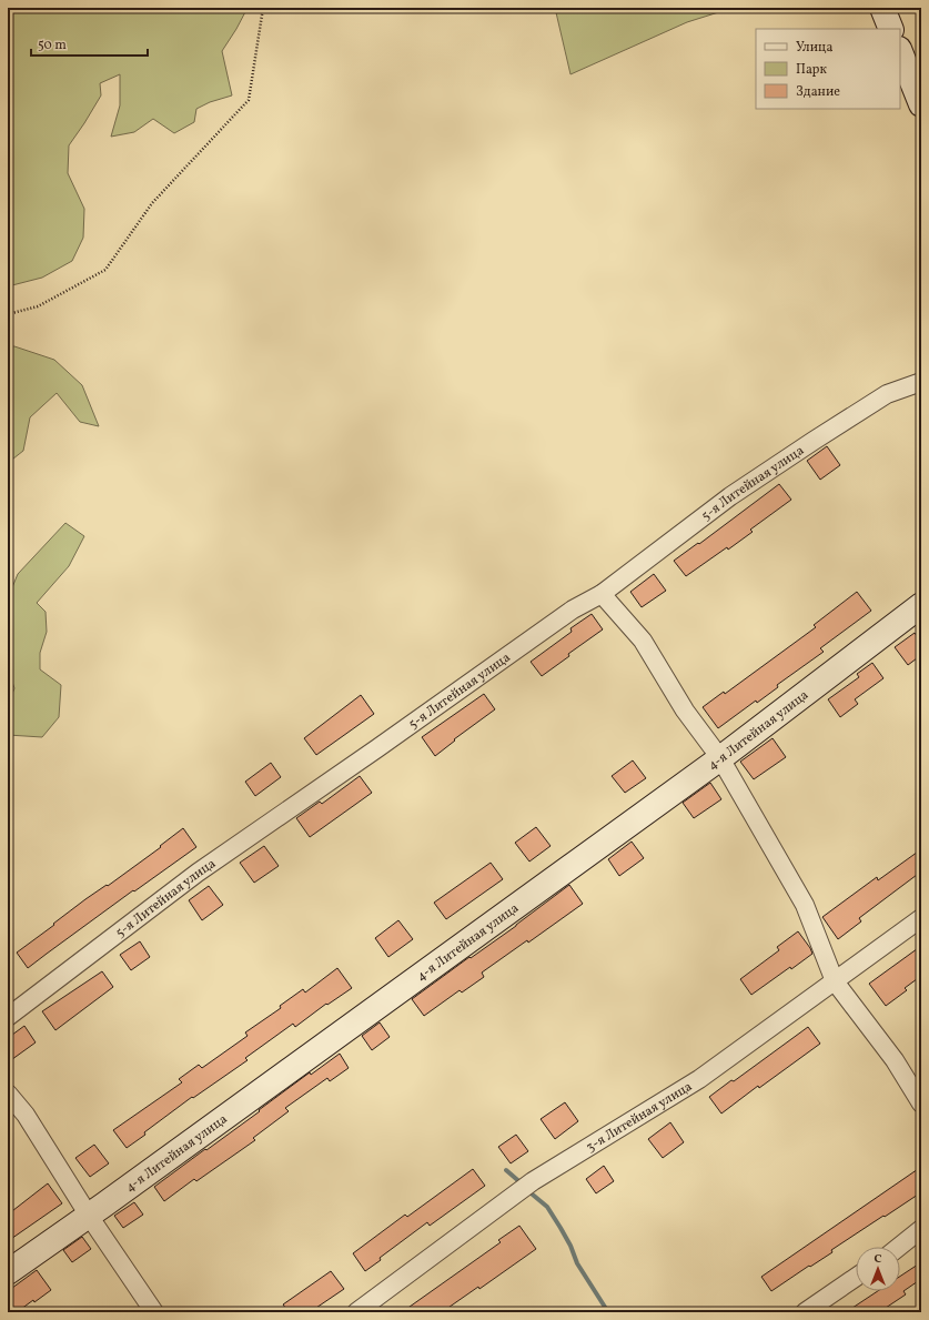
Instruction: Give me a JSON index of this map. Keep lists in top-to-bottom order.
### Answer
{
  "streets": {
    "street": ["5-я Литейная улица", "4-я Литейная улица", "3-я Литейная улица"]
  },
  "legend": ["Улица", "Парк", "Здание"],
  "scale_bar": "50 m",
  "north": "top"
}
